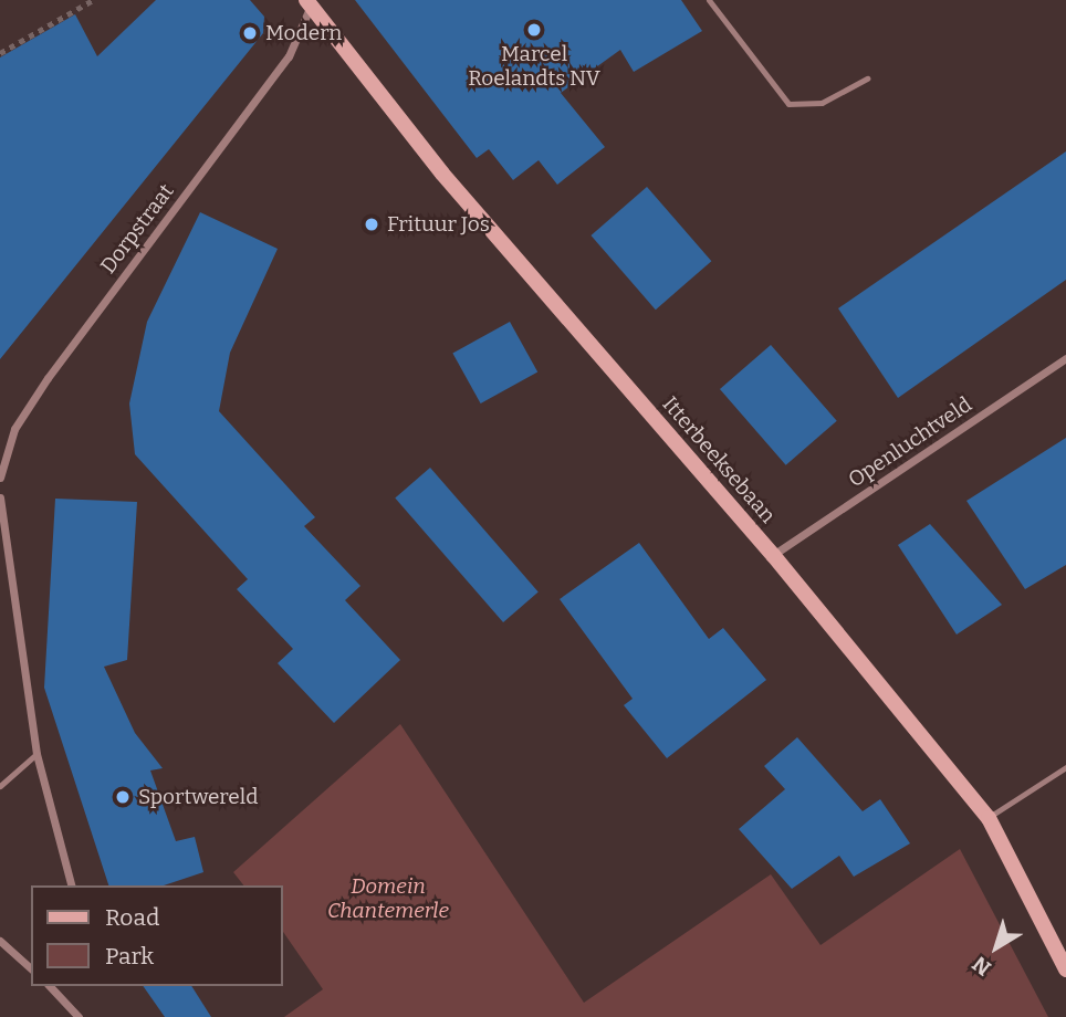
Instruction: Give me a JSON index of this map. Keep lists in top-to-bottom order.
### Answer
{
  "streets": {
    "main road": ["Itterbeeksebaan"],
    "street": ["Dorpstraat", "Openluchtveld"]
  },
  "crossings": [
    ["Dorpstraat", "Itterbeeksebaan"],
    ["Openluchtveld", "Itterbeeksebaan"]
  ],
  "parks": ["Domein Chantemerle"],
  "places": [
    "Marcel Roelandts NV",
    "Modern",
    "Frituur Jos",
    "Sportwereld"
  ],
  "legend": ["Road", "Park"],
  "north": "bottom left"
}
